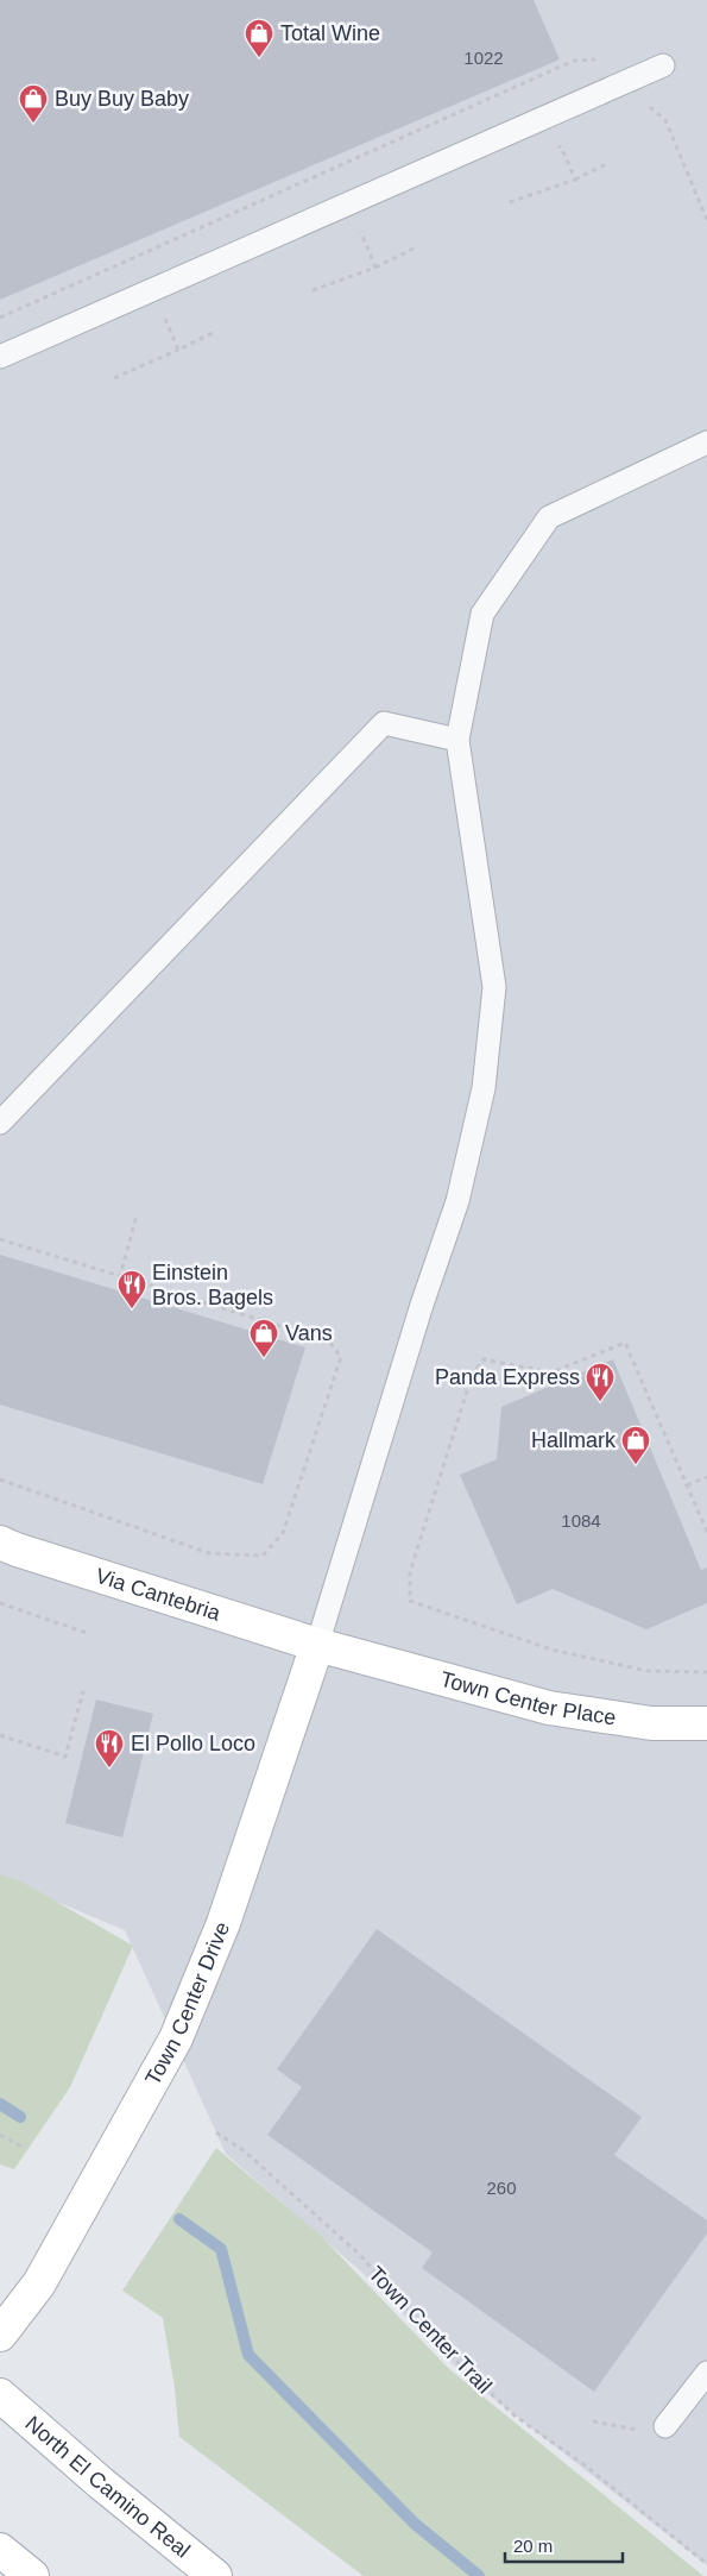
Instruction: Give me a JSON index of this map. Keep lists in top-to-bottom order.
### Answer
{
  "streets": {
    "main road": [
      "Via Cantebria",
      "Town Center Place",
      "Town Center Drive",
      "North El Camino Real"
    ],
    "path": ["Town Center Trail"]
  },
  "crossings": [
    ["Via Cantebria", "Town Center Place"],
    ["Via Cantebria", "Town Center Drive"],
    ["Town Center Place", "Town Center Drive"]
  ],
  "places": {
    "shop": [
      "Total Wine",
      "Buy Buy Baby",
      "Vans",
      "Hallmark"
    ],
    "restaurant": ["Einstein Bros. Bagels", "Panda Express", "El Pollo Loco"]
  },
  "house_numbers": ["1022", "1084", "260"],
  "scale_bar": "20 m"
}
